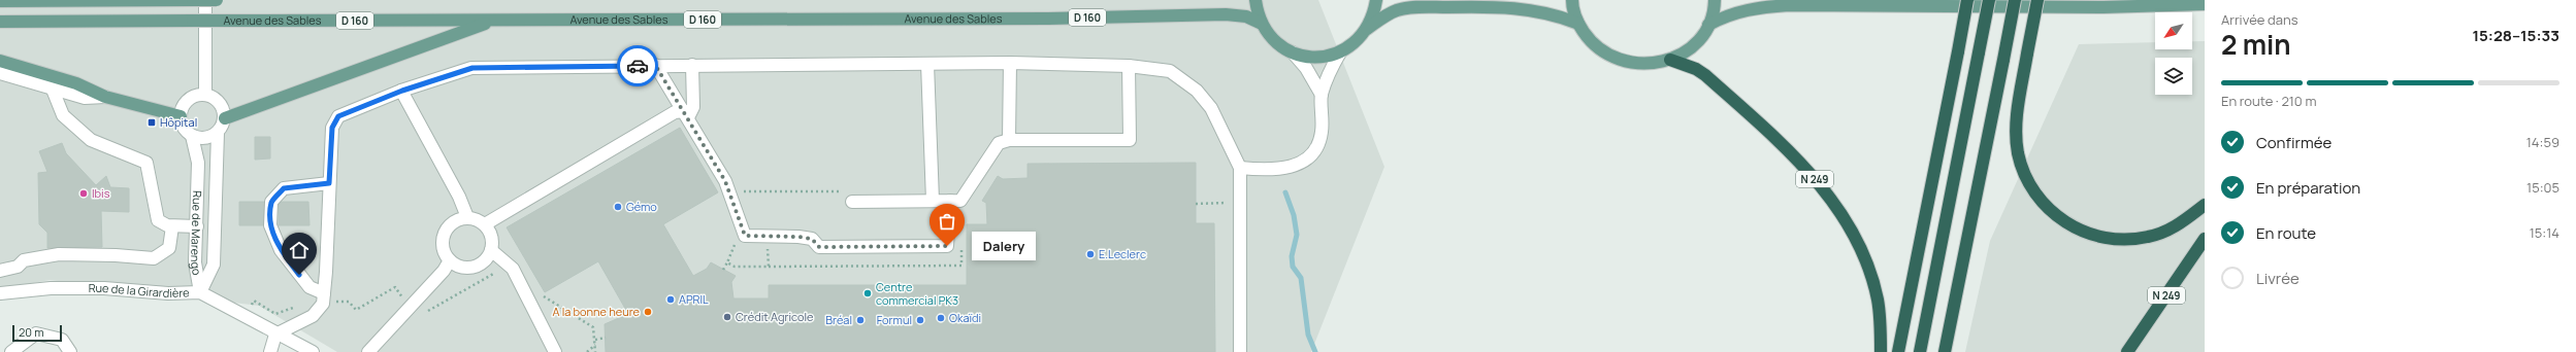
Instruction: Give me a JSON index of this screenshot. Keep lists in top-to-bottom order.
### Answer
{
  "streets": {
    "highway": ["N 249"],
    "main road": ["D 160", "Avenue des Sables"],
    "street": ["Rue de Marengo", "Rue de la Girardière"]
  },
  "crossings": [
    ["Rue de Marengo", "Rue de la Girardière"]
  ],
  "places": {
    "transit": ["Hôpital"],
    "other": [
      "Ibis",
      "Gémo",
      "Dalery",
      "E.Leclerc",
      "Centre commercial PK3",
      "APRIL",
      "A la bonne heure",
      "Crédit Agricole",
      "Okaïdi",
      "Bréal",
      "Formul"
    ]
  },
  "scale_bar": "20 m",
  "north": "bottom left",
  "page": {
    "heading": ["2 min", "Arrivée dans", "15:28–15:33"],
    "bar": "En route · 210 m",
    "list": [
      ["Confirmée", "14:59"],
      ["En préparation", "15:05"],
      ["En route", "15:14"],
      "Livrée"
    ],
    "bubble": "Dalery",
    "scale": "20 m"
  }
}
